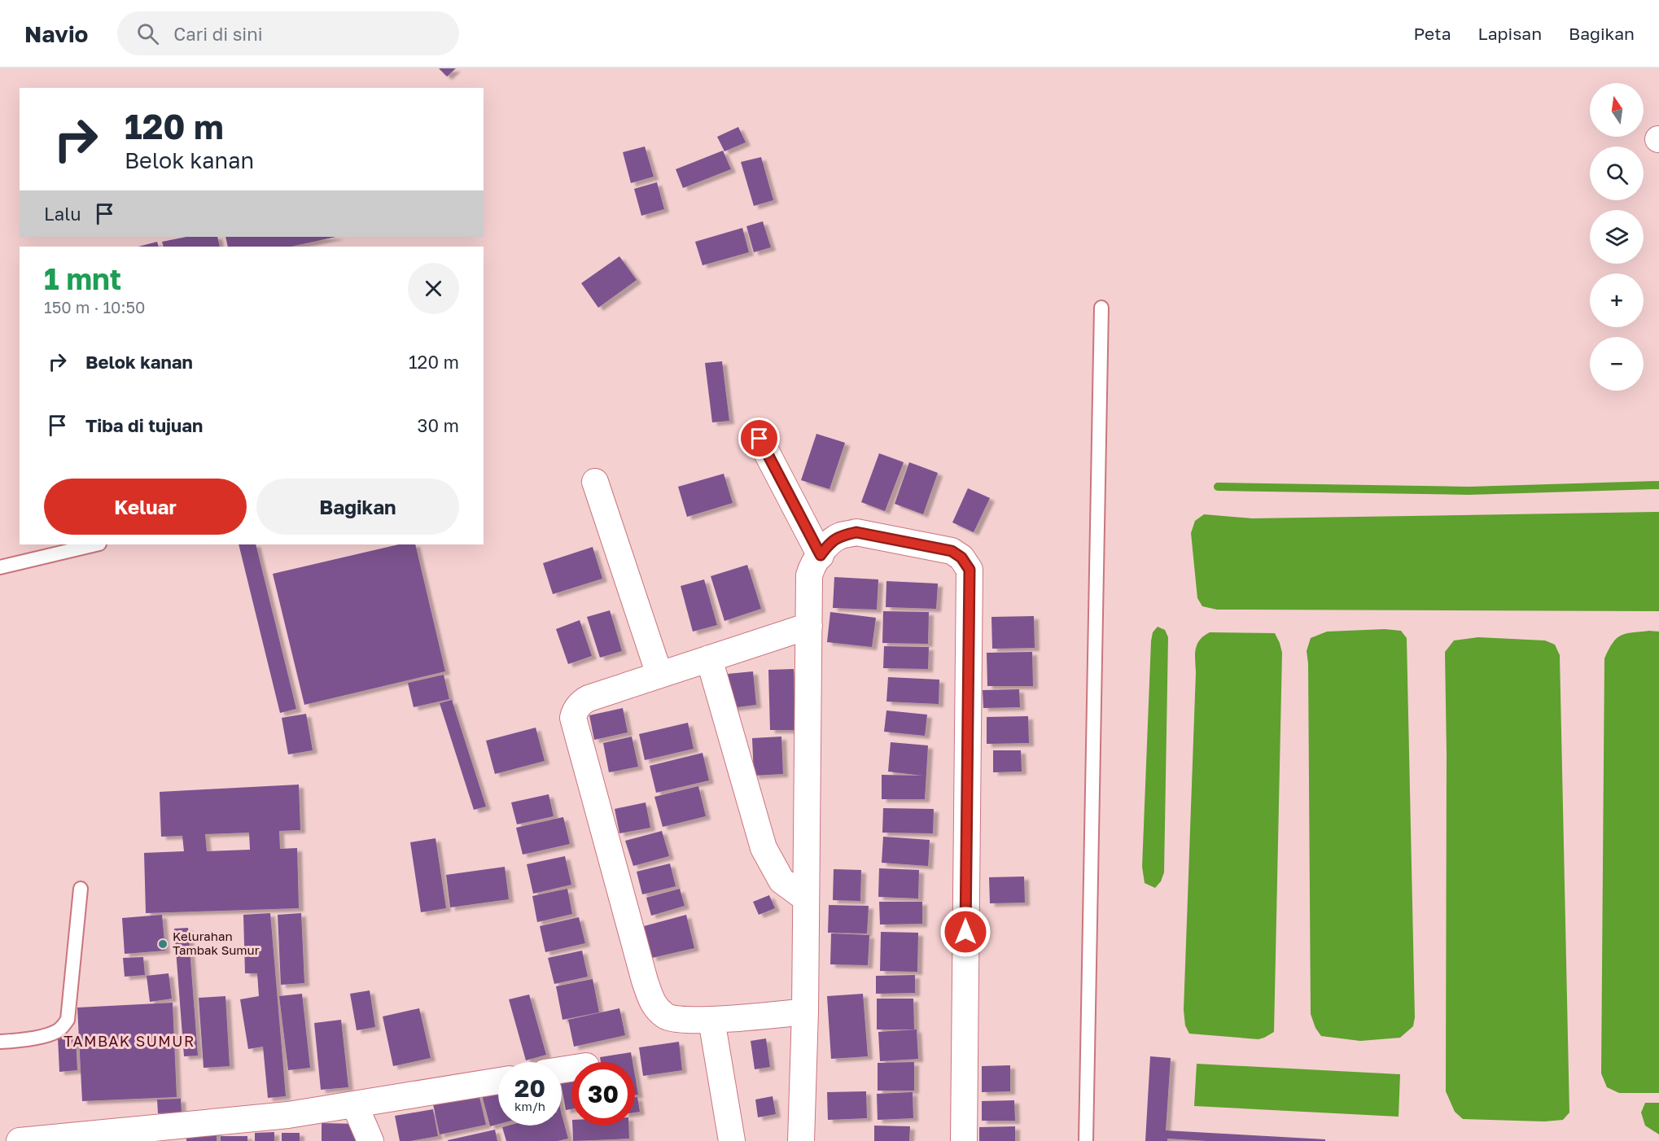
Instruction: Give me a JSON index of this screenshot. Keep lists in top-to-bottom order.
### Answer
{
  "districts": ["TAMBAK SUMUR"],
  "places": ["Kelurahan Tambak Sumur"],
  "north": "top",
  "page": {
    "header": "Navio",
    "search": "Cari di sini",
    "nav": ["Peta", "Lapisan", "Bagikan"],
    "map_buttons": ["+", "−"],
    "turn": ["120 m", "Belok kanan"],
    "then": "Lalu",
    "heading": ["1 mnt", "150 m · 10:50"],
    "list": [
      {
        "name": "Belok kanan",
        "value": "120 m"
      },
      {
        "name": "Tiba di tujuan",
        "value": "30 m"
      }
    ],
    "buttons": ["Keluar", "Bagikan"],
    "speed": "20 km/h",
    "limit": "30"
  }
}
